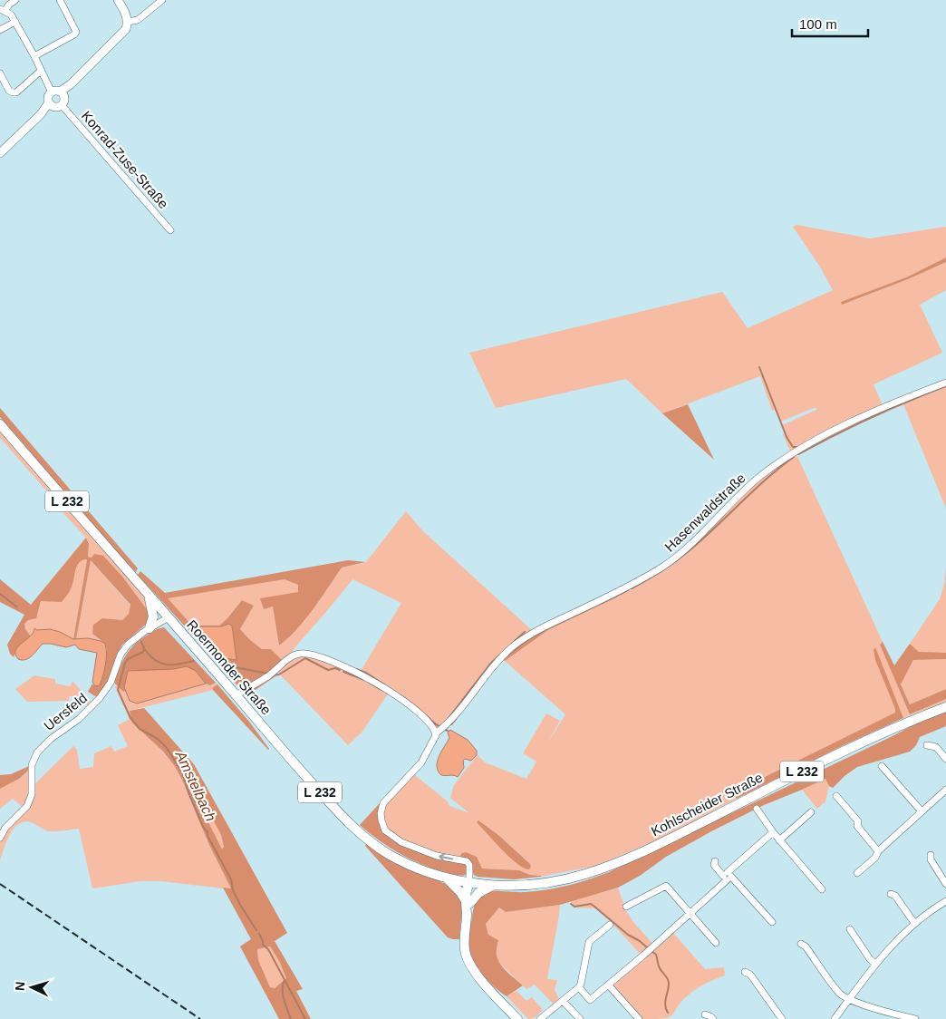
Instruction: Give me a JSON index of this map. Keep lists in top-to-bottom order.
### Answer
{
  "streets": {
    "main road": ["L 232", "Roermonder Straße", "Kohlscheider Straße"],
    "street": ["Konrad-Zuse-Straße", "Hasenwaldstraße", "Uersfeld"]
  },
  "crossings": [
    ["Roermonder Straße", "Uersfeld"],
    ["Roermonder Straße", "Kohlscheider Straße"]
  ],
  "water": ["Amstelbach"],
  "scale_bar": "100 m",
  "north": "left"
}
